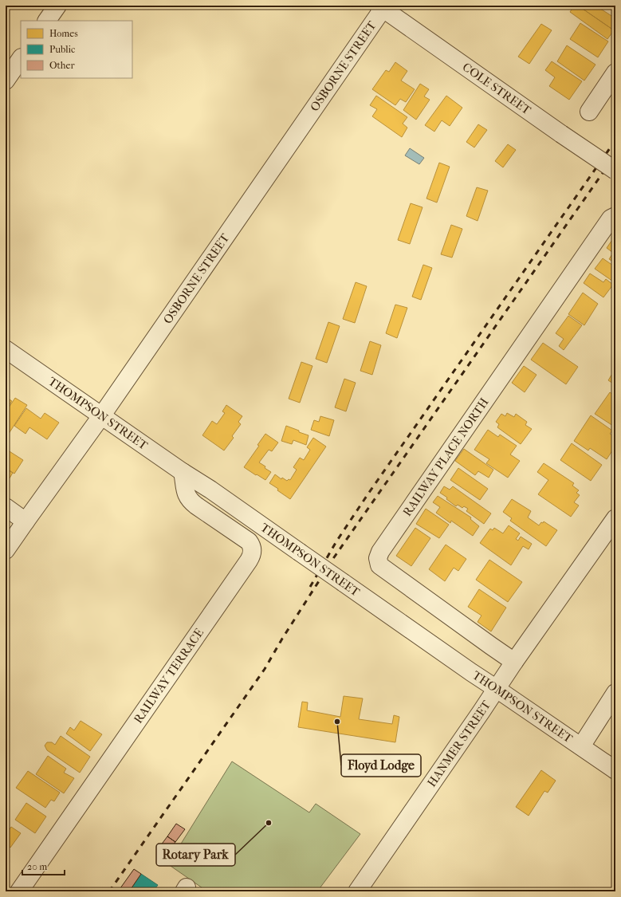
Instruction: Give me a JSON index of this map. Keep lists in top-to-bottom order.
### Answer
{
  "streets": {
    "street": [
      "OSBORNE STREET",
      "COLE STREET",
      "THOMPSON STREET",
      "RAILWAY PLACE NORTH",
      "RAILWAY TERRACE",
      "HANMER STREET"
    ]
  },
  "crossings": [
    ["OSBORNE STREET", "COLE STREET"],
    ["OSBORNE STREET", "THOMPSON STREET"],
    ["THOMPSON STREET", "RAILWAY TERRACE"],
    ["THOMPSON STREET", "HANMER STREET"],
    ["RAILWAY PLACE NORTH", "HANMER STREET"]
  ],
  "places": ["Floyd Lodge", "Rotary Park"],
  "legend": ["Homes", "Public", "Other"],
  "scale_bar": "20 m"
}
